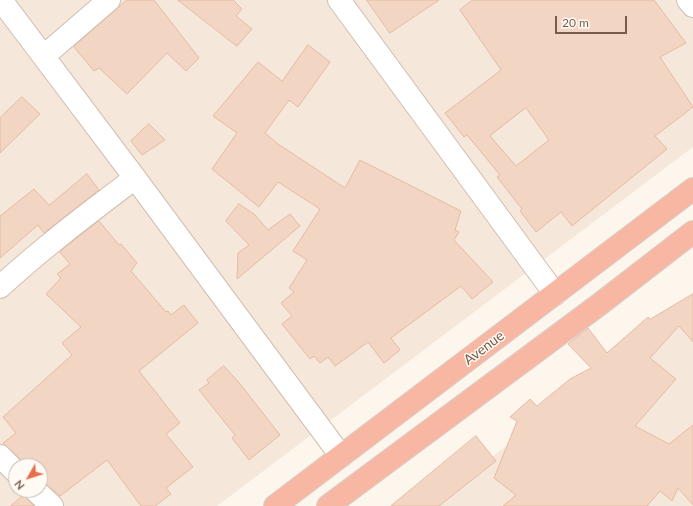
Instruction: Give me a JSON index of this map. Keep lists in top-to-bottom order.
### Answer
{
  "streets": {
    "highway": ["Avenue"]
  },
  "scale_bar": "20 m",
  "north": "bottom left"
}
